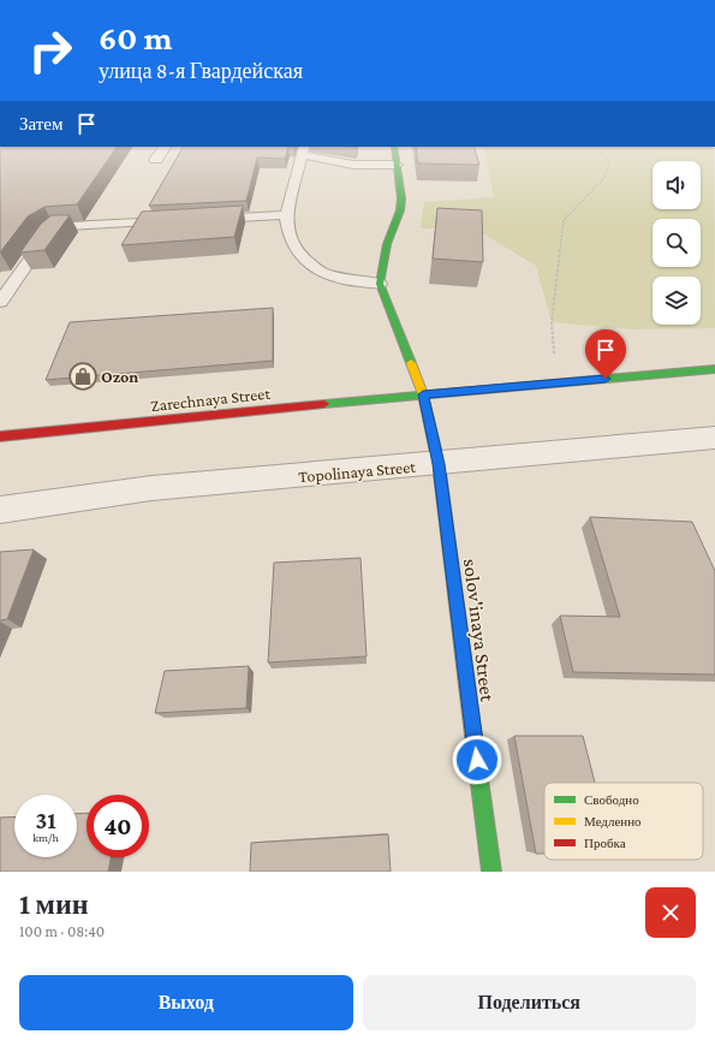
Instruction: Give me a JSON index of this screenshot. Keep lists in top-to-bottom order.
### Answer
{
  "streets": {
    "street": ["Zarechnaya Street", "Topolinaya Street", "solov'inaya Street"]
  },
  "crossings": [
    ["Zarechnaya Street", "solov'inaya Street"],
    ["Topolinaya Street", "solov'inaya Street"]
  ],
  "places": {
    "shop": ["Ozon"]
  },
  "legend": ["Свободно", "Медленно", "Пробка"],
  "page": {
    "turn": ["60 m", "улица 8-я Гвардейская"],
    "then": "Затем",
    "speed": "31 km/h",
    "limit": "40",
    "heading": ["1 мин", "100 m · 08:40"],
    "buttons": ["Выход", "Поделиться"]
  }
}
